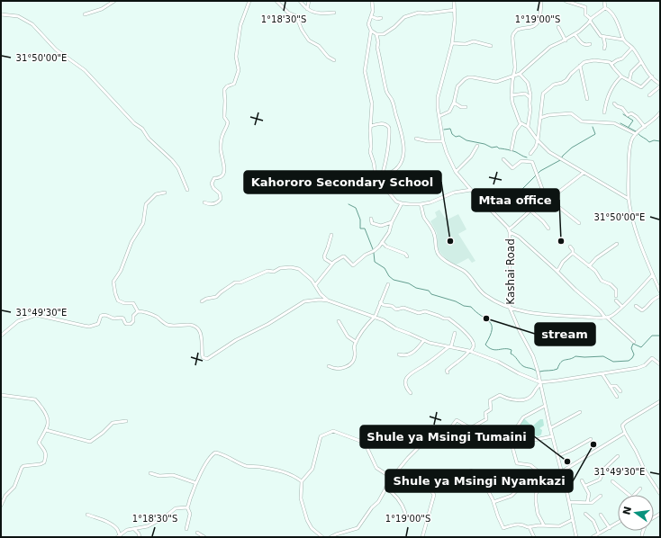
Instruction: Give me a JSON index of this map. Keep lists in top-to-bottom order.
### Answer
{
  "streets": {
    "street": ["Kashai Road"]
  },
  "places": [
    "Kahororo Secondary School",
    "Mtaa office",
    "stream",
    "Shule ya Msingi Nyamkazi",
    "Shule ya Msingi Tumaini"
  ],
  "north": "left",
  "coordinates": [
    "1°18'30\"S",
    "1°19'00\"S",
    "31°50'00\"E",
    "31°49'30\"E"
  ]
}
